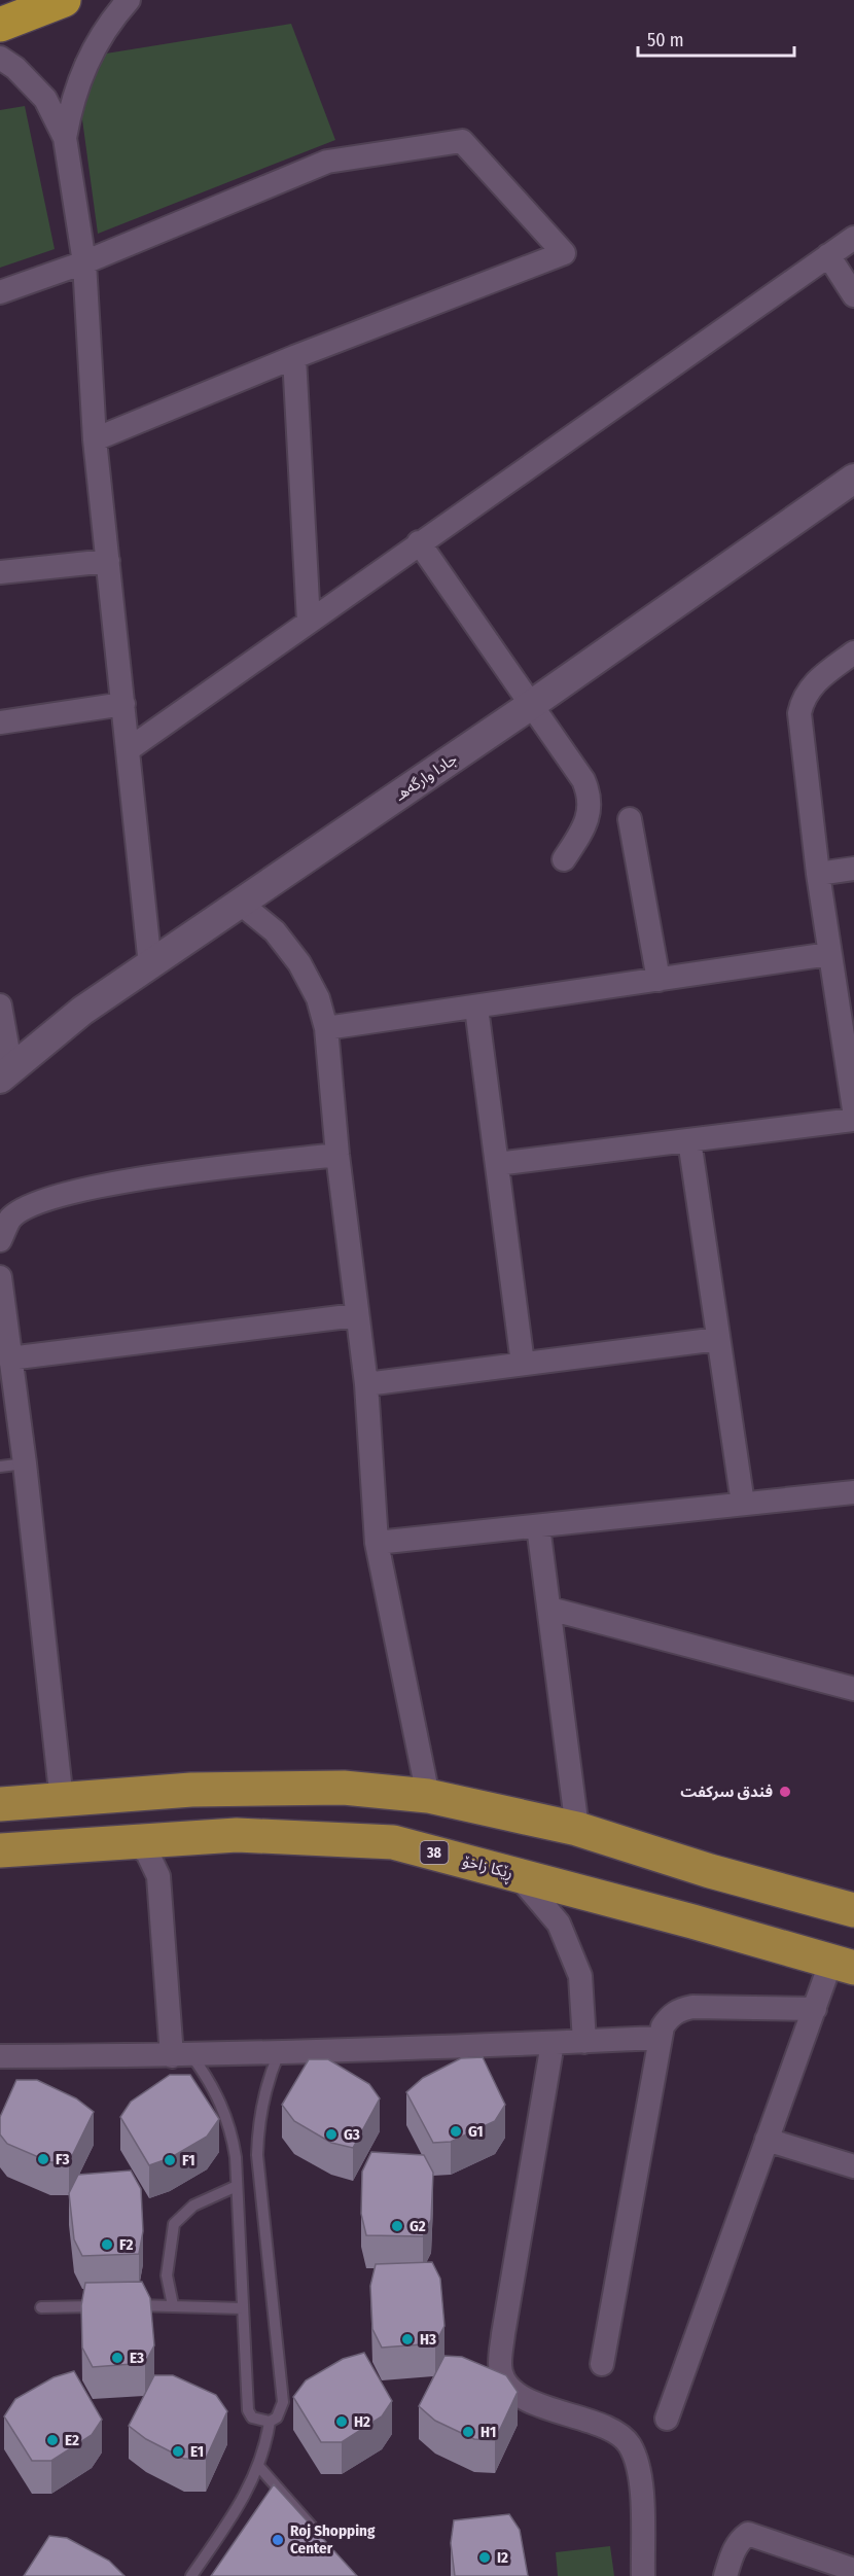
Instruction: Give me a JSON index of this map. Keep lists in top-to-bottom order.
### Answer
{
  "streets": {
    "highway": ["38", "ڕێکا زاخۆ"],
    "street": ["جادا وارگه‌هـ"]
  },
  "places": [
    "فندق سركفت",
    "G1",
    "G3",
    "F3",
    "F1",
    "G2",
    "F2",
    "H3",
    "E3",
    "H2",
    "H1",
    "E2",
    "E1",
    "Roj Shopping Center",
    "I2"
  ],
  "scale_bar": "50 m"
}
